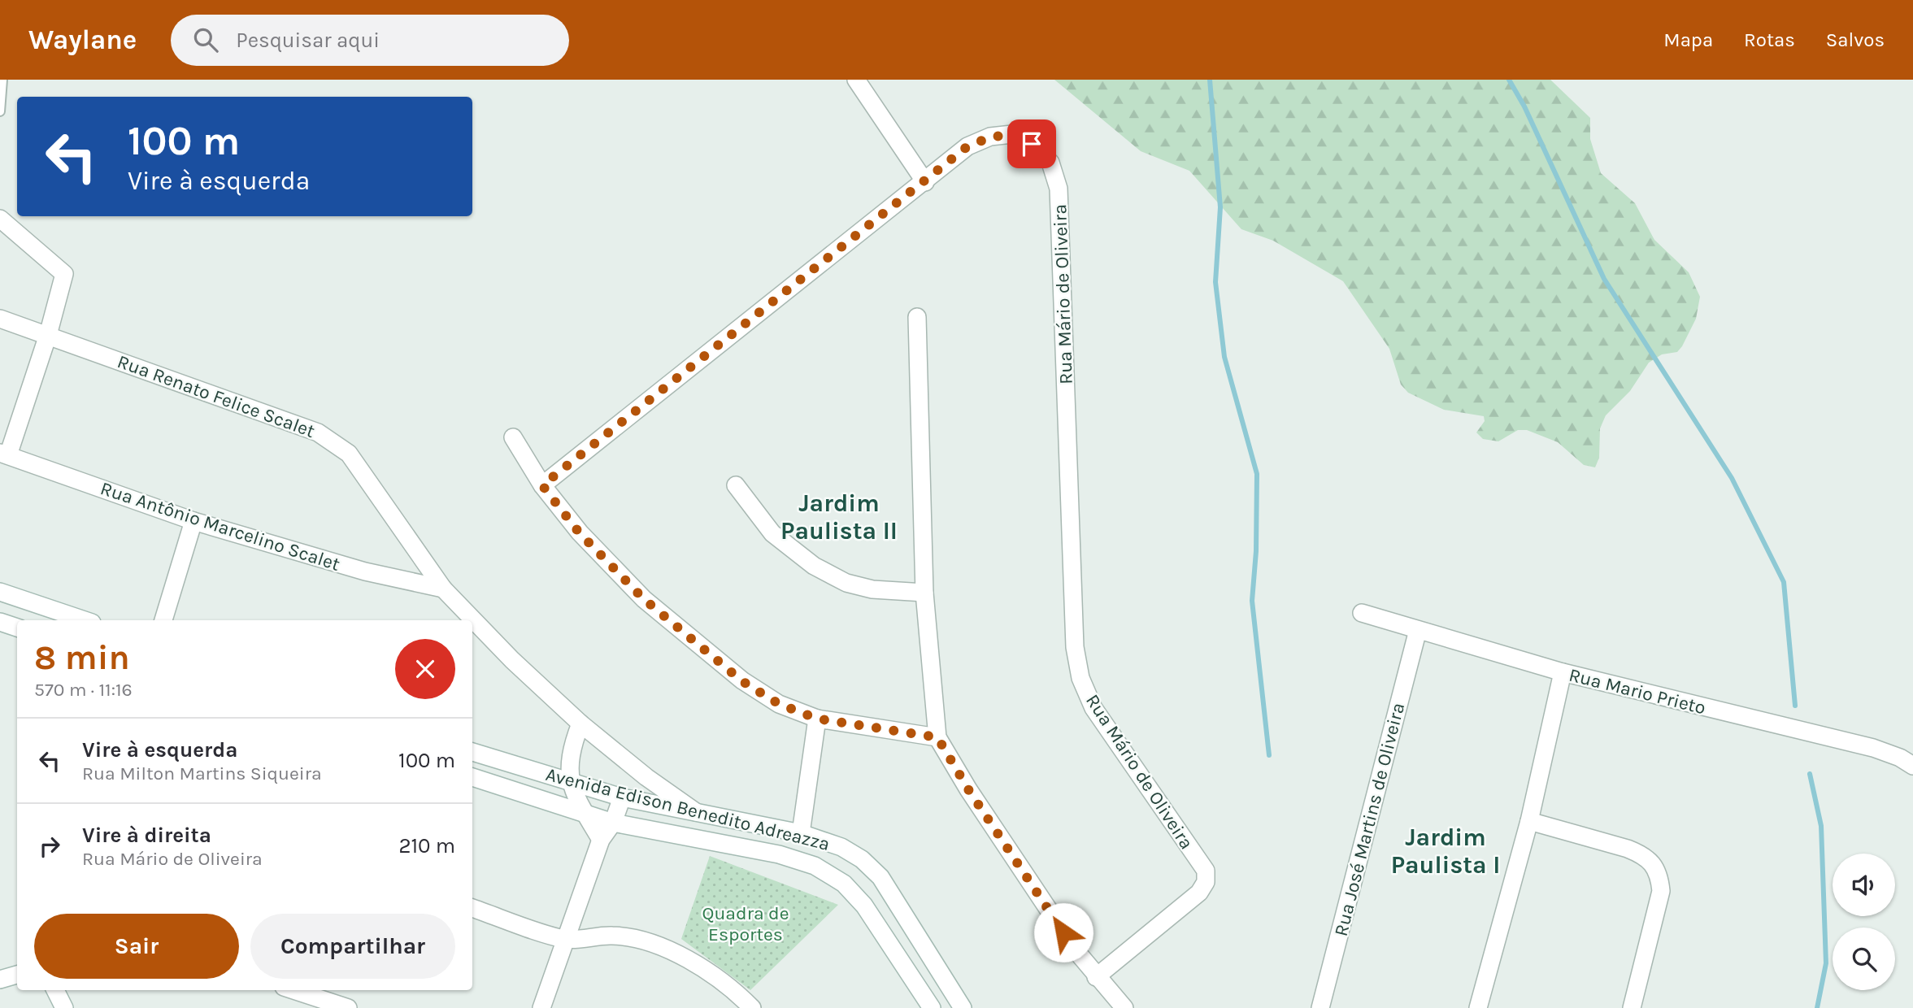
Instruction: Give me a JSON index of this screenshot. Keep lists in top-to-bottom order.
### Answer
{
  "streets": {
    "street": [
      "Rua Mário de Oliveira",
      "Rua Renato Felice Scalet",
      "Rua Antônio Marcelino Scalet",
      "Rua Mario Prieto",
      "Avenida Edison Benedito Adreazza",
      "Rua José Martins de Oliveira"
    ]
  },
  "crossings": [
    ["Rua Renato Felice Scalet", "Rua Antônio Marcelino Scalet"],
    ["Rua Renato Felice Scalet", "Avenida Edison Benedito Adreazza"],
    ["Rua Mario Prieto", "Rua José Martins de Oliveira"]
  ],
  "districts": ["Jardim Paulista II", "Jardim Paulista I"],
  "parks": ["Quadra de Esportes"],
  "page": {
    "header": "Waylane",
    "search": "Pesquisar aqui",
    "nav": ["Mapa", "Rotas", "Salvos"],
    "turn": ["100 m", "Vire à esquerda"],
    "heading": ["8 min", "570 m · 11:16"],
    "list": [
      {
        "name": "Vire à esquerda",
        "note": "Rua Milton Martins Siqueira",
        "value": "100 m"
      },
      {
        "name": "Vire à direita",
        "note": "Rua Mário de Oliveira",
        "value": "210 m"
      }
    ],
    "buttons": ["Sair", "Compartilhar"]
  }
}
